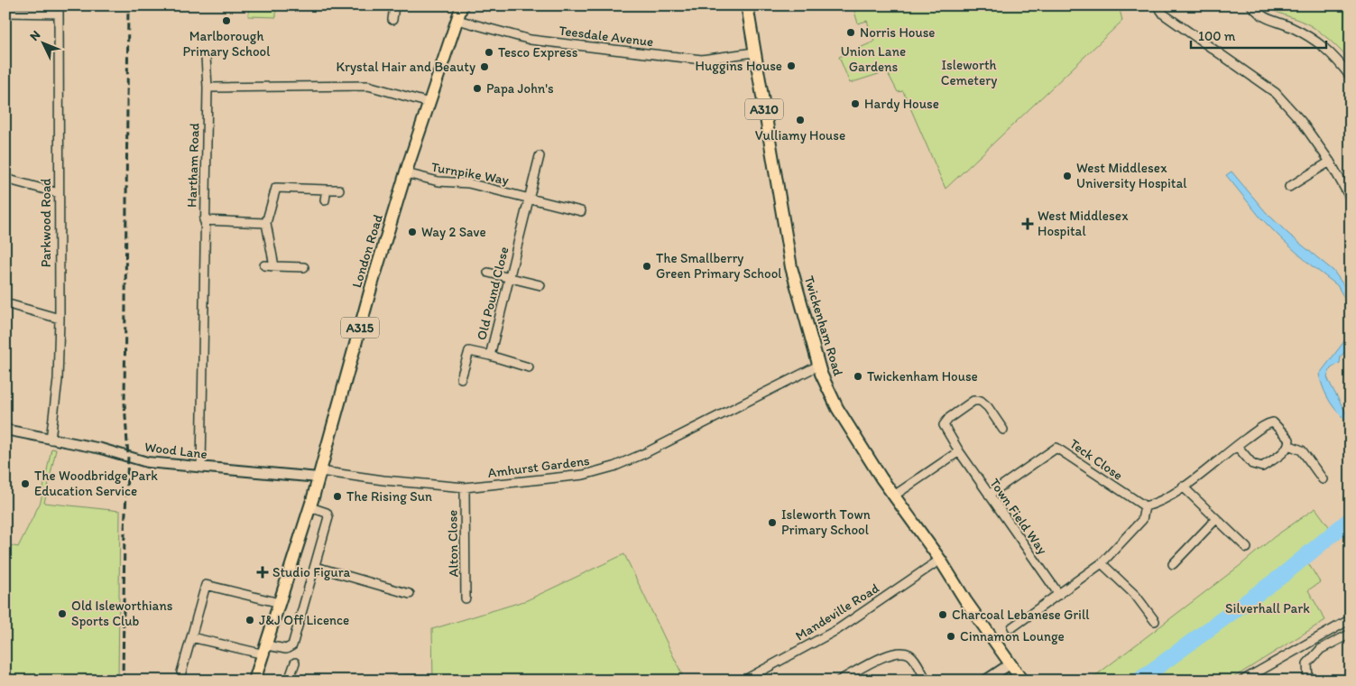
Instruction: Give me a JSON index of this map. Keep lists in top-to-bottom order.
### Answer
{
  "streets": {
    "main road": [
      "A310",
      "London Road",
      "Twickenham Road",
      "A315"
    ],
    "street": [
      "Teesdale Avenue",
      "Hartham Road",
      "Turnpike Way",
      "Parkwood Road",
      "Old Pound Close",
      "Wood Lane",
      "Teck Close",
      "Amhurst Gardens",
      "Town Field Way",
      "Alton Close",
      "Mandeville Road"
    ]
  },
  "crossings": [
    ["Teesdale Avenue", "London Road"],
    ["Teesdale Avenue", "Twickenham Road"],
    ["Hartham Road", "Wood Lane"],
    ["Turnpike Way", "London Road"],
    ["Turnpike Way", "Old Pound Close"],
    ["Parkwood Road", "Wood Lane"],
    ["London Road", "Wood Lane"],
    ["London Road", "Amhurst Gardens"],
    ["Twickenham Road", "Amhurst Gardens"],
    ["Twickenham Road", "Mandeville Road"],
    ["Wood Lane", "Amhurst Gardens"],
    ["Teck Close", "Town Field Way"],
    ["Amhurst Gardens", "Alton Close"]
  ],
  "parks": ["Union Lane Gardens", "Isleworth Cemetery", "Silverhall Park"],
  "places": {
    "other": [
      "Marlborough Primary School",
      "Norris House",
      "Tesco Express",
      "Huggins House",
      "Krystal Hair and Beauty",
      "Papa John's",
      "Hardy House",
      "Vulliamy House",
      "West Middlesex University Hospital",
      "Way 2 Save",
      "The Smallberry Green Primary School",
      "Twickenham House",
      "The Woodbridge Park Education Service",
      "The Rising Sun",
      "Isleworth Town Primary School",
      "Old Isleworthians Sports Club",
      "Charcoal Lebanese Grill",
      "J&J Off Licence",
      "Cinnamon Lounge"
    ],
    "health": ["West Middlesex Hospital", "Studio Figura"]
  },
  "scale_bar": "100 m",
  "north": "top left"
}
